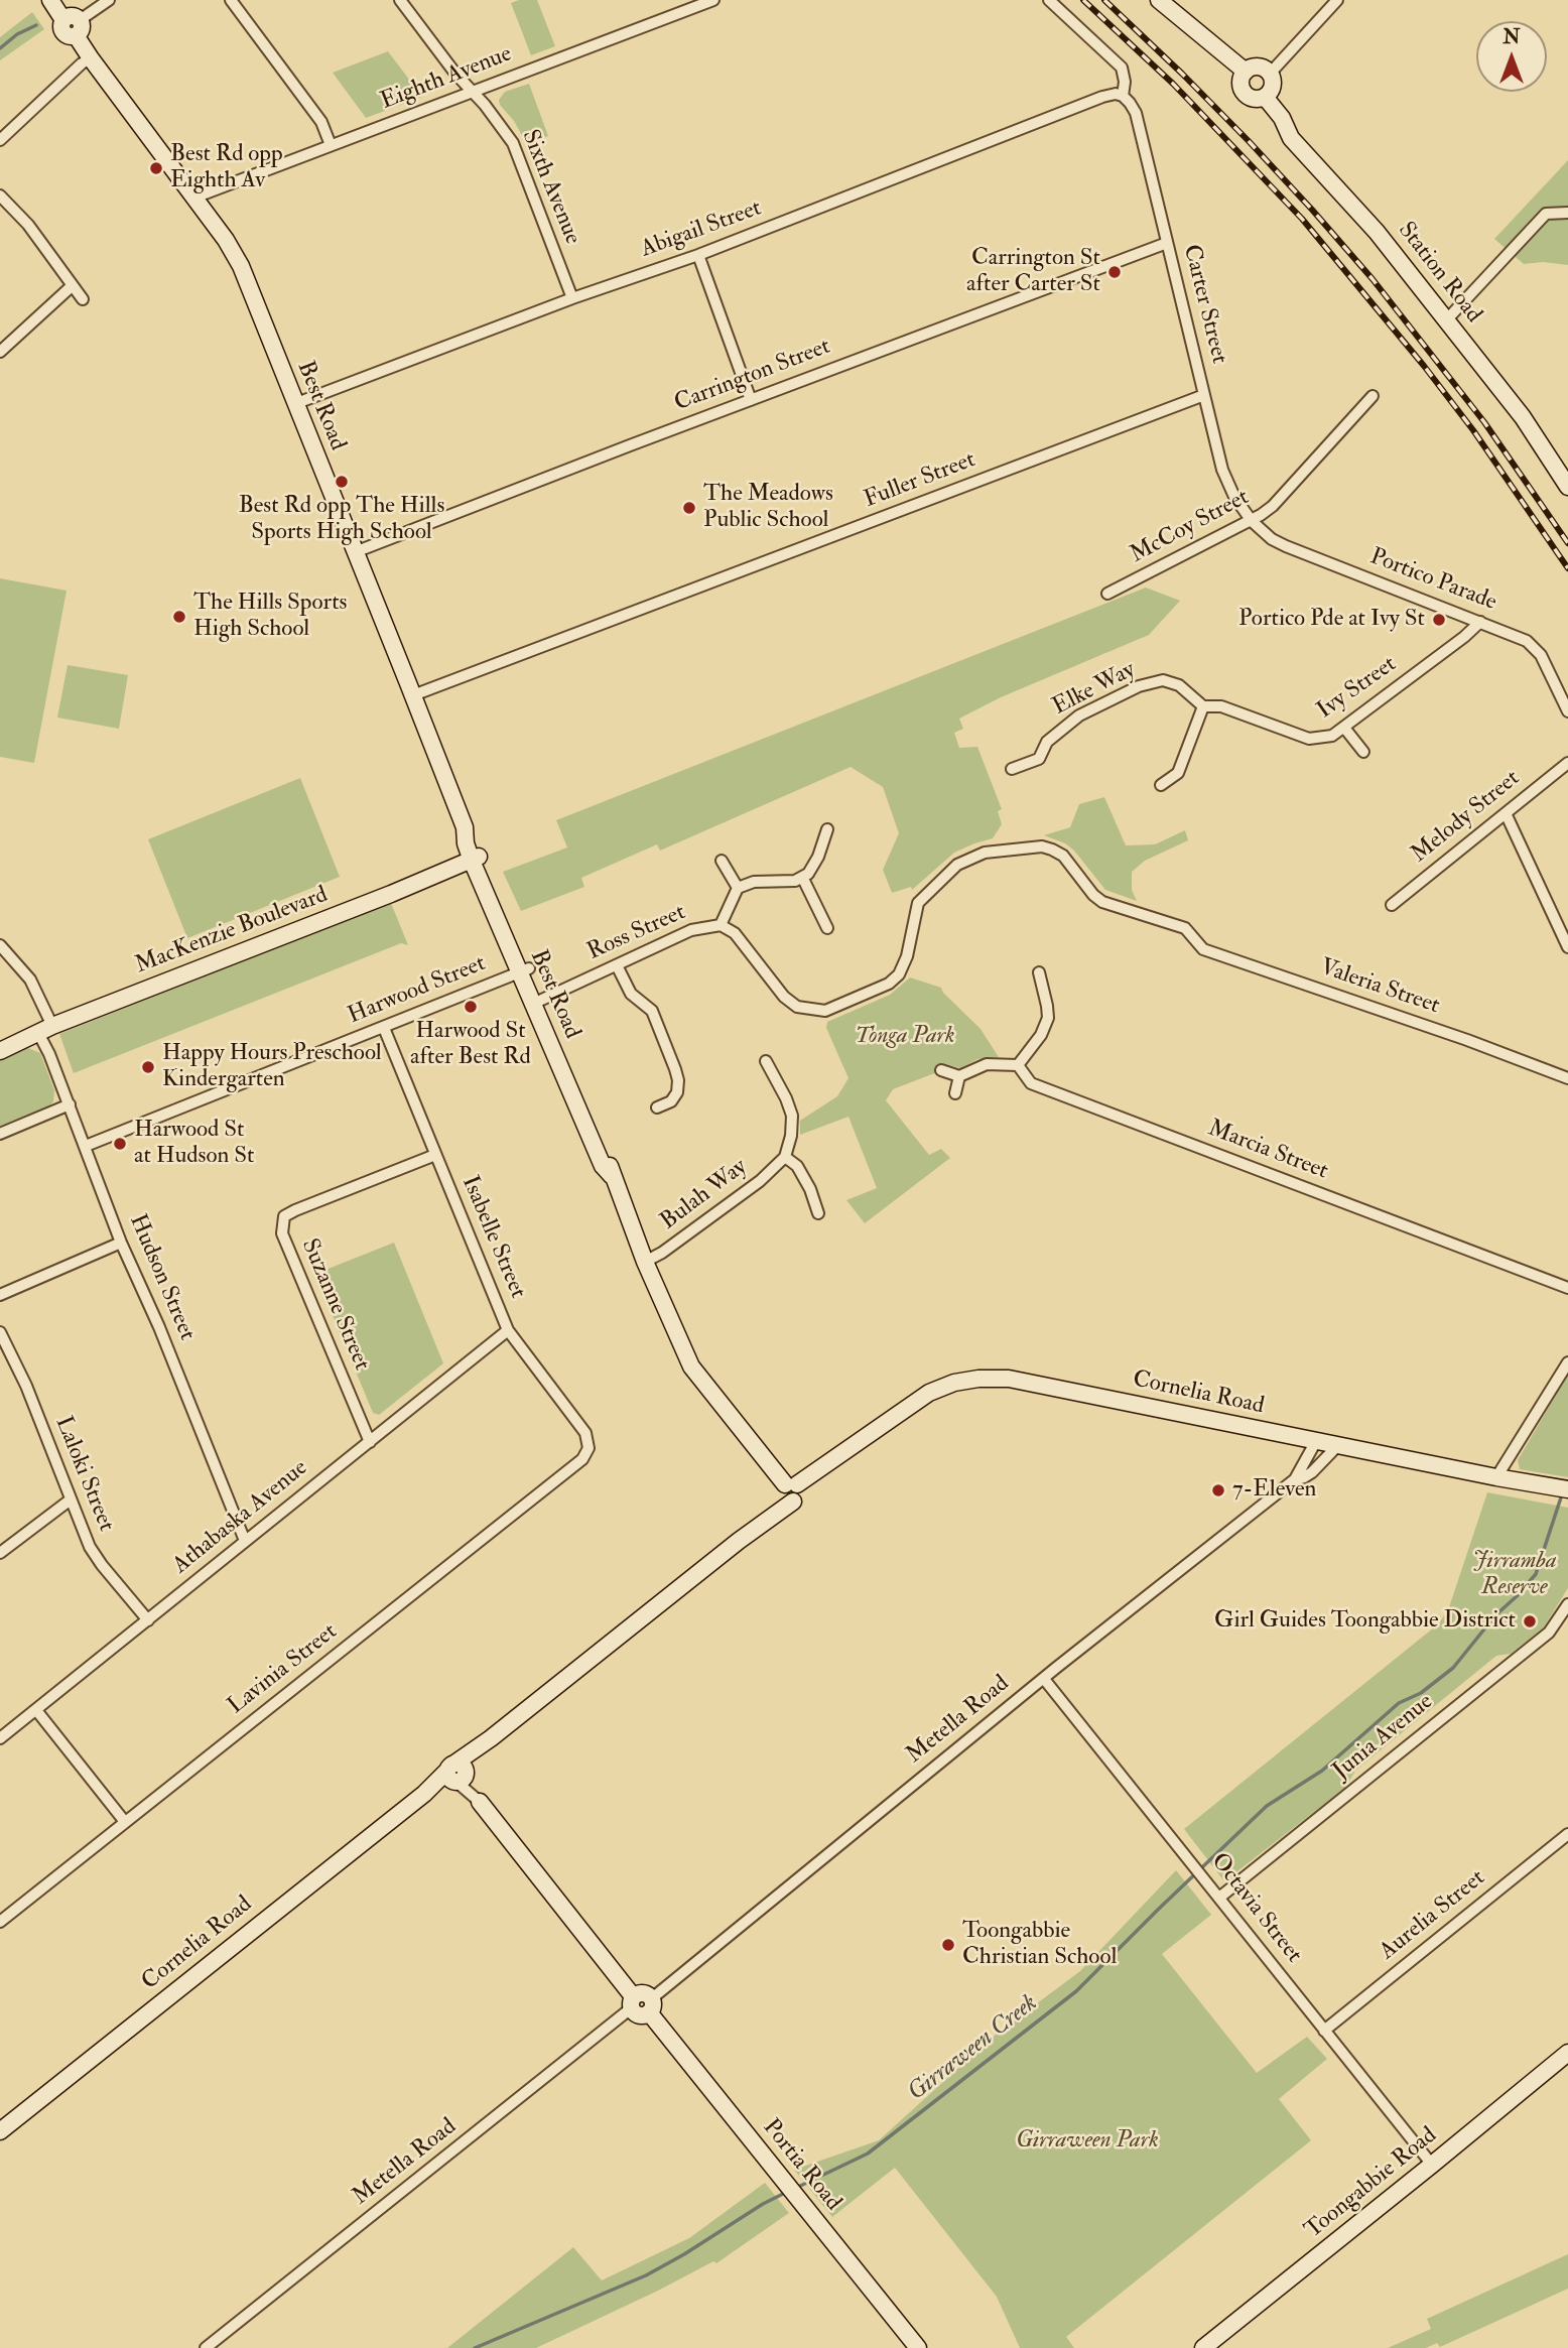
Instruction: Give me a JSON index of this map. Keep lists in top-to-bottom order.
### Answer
{
  "streets": {
    "main road": [
      "Station Road",
      "Best Road",
      "MacKenzie Boulevard",
      "Cornelia Road",
      "Portia Road",
      "Toongabbie Road"
    ],
    "street": [
      "Eighth Avenue",
      "Sixth Avenue",
      "Abigail Street",
      "Carter Street",
      "Carrington Street",
      "Fuller Street",
      "McCoy Street",
      "Portico Parade",
      "Ivy Street",
      "Elke Way",
      "Melody Street",
      "Ross Street",
      "Valeria Street",
      "Harwood Street",
      "Marcia Street",
      "Bulah Way",
      "Isabelle Street",
      "Hudson Street",
      "Suzanne Street",
      "Laloki Street",
      "Athabaska Avenue",
      "Lavinia Street",
      "Metella Road",
      "Junia Avenue",
      "Octavia Street",
      "Aurelia Street"
    ]
  },
  "crossings": [
    ["Eighth Avenue", "Sixth Avenue"],
    ["Eighth Avenue", "Best Road"],
    ["Sixth Avenue", "Abigail Street"],
    ["Abigail Street", "Carter Street"],
    ["Abigail Street", "Best Road"],
    ["Carter Street", "Carrington Street"],
    ["Carter Street", "Fuller Street"],
    ["Carter Street", "McCoy Street"],
    ["Carter Street", "Portico Parade"],
    ["Carrington Street", "Best Road"],
    ["Best Road", "Fuller Street"],
    ["Best Road", "MacKenzie Boulevard"],
    ["Best Road", "Ross Street"],
    ["Best Road", "Harwood Street"],
    ["Best Road", "Bulah Way"],
    ["Best Road", "Cornelia Road"],
    ["McCoy Street", "Portico Parade"],
    ["Portico Parade", "Ivy Street"],
    ["Ivy Street", "Elke Way"],
    ["MacKenzie Boulevard", "Hudson Street"],
    ["Ross Street", "Valeria Street"],
    ["Harwood Street", "Isabelle Street"],
    ["Harwood Street", "Hudson Street"],
    ["Isabelle Street", "Suzanne Street"],
    ["Isabelle Street", "Athabaska Avenue"],
    ["Isabelle Street", "Lavinia Street"],
    ["Hudson Street", "Athabaska Avenue"],
    ["Suzanne Street", "Athabaska Avenue"],
    ["Cornelia Road", "Metella Road"],
    ["Laloki Street", "Athabaska Avenue"],
    ["Metella Road", "Octavia Street"],
    ["Metella Road", "Portia Road"],
    ["Junia Avenue", "Octavia Street"],
    ["Octavia Street", "Aurelia Street"],
    ["Octavia Street", "Toongabbie Road"]
  ],
  "water": ["Girraween Creek"],
  "parks": ["Tonga Park", "Jirramba Reserve", "Girraween Park"],
  "places": [
    "Best Rd opp Eighth Av",
    "Carrington St after Carter St",
    "Best Rd opp The Hills Sports High School",
    "The Meadows Public School",
    "The Hills Sports High School",
    "Portico Pde at Ivy St",
    "Harwood St after Best Rd",
    "Happy Hours Preschool Kindergarten",
    "Harwood St at Hudson St",
    "7-Eleven",
    "Girl Guides Toongabbie District",
    "Toongabbie Christian School"
  ],
  "north": "top"
}
